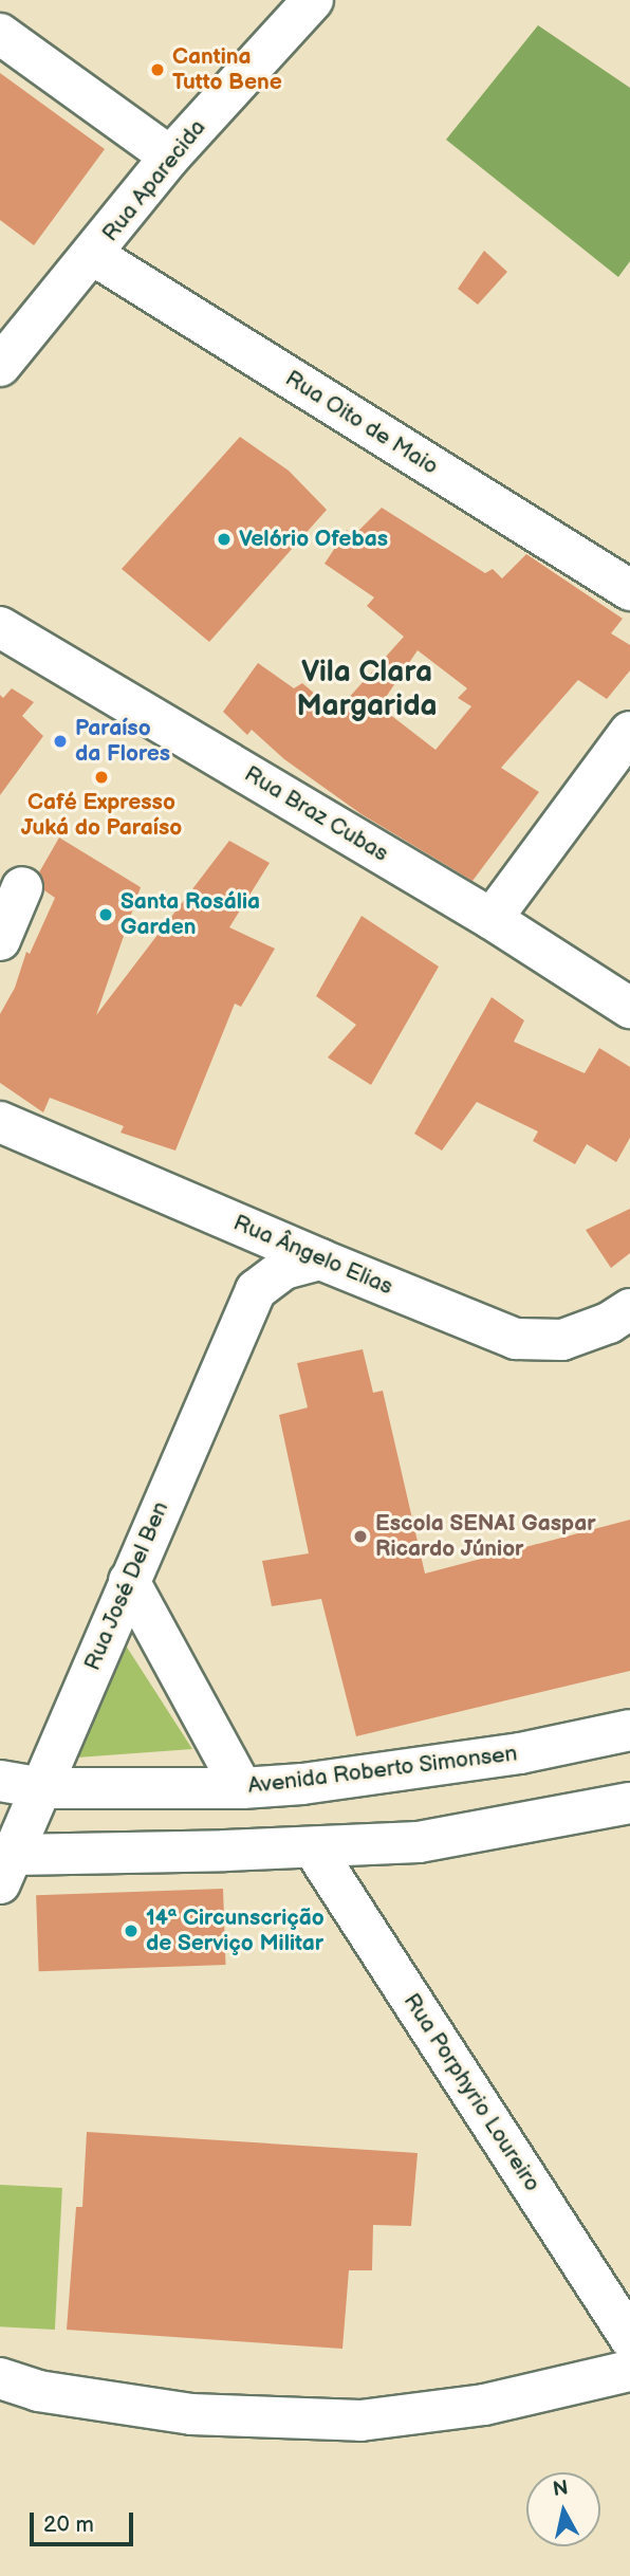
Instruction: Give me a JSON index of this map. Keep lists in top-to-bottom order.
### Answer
{
  "streets": {
    "street": [
      "Rua Aparecida",
      "Rua Oito de Maio",
      "Rua Braz Cubas",
      "Rua Ângelo Elias",
      "Rua José Del Ben",
      "Avenida Roberto Simonsen",
      "Rua Porphyrio Loureiro"
    ]
  },
  "crossings": [
    ["Rua Aparecida", "Rua Oito de Maio"],
    ["Rua José Del Ben", "Avenida Roberto Simonsen"]
  ],
  "districts": ["Vila Clara Margarida"],
  "places": [
    "Cantina Tutto Bene",
    "Velório Ofebas",
    "Paraíso da Flores",
    "Café Expresso Juká do Paraíso",
    "Santa Rosália Garden",
    "Escola SENAI Gaspar Ricardo Júnior",
    "14ª Circunscrição de Serviço Militar"
  ],
  "scale_bar": "20 m",
  "north": "top"
}
